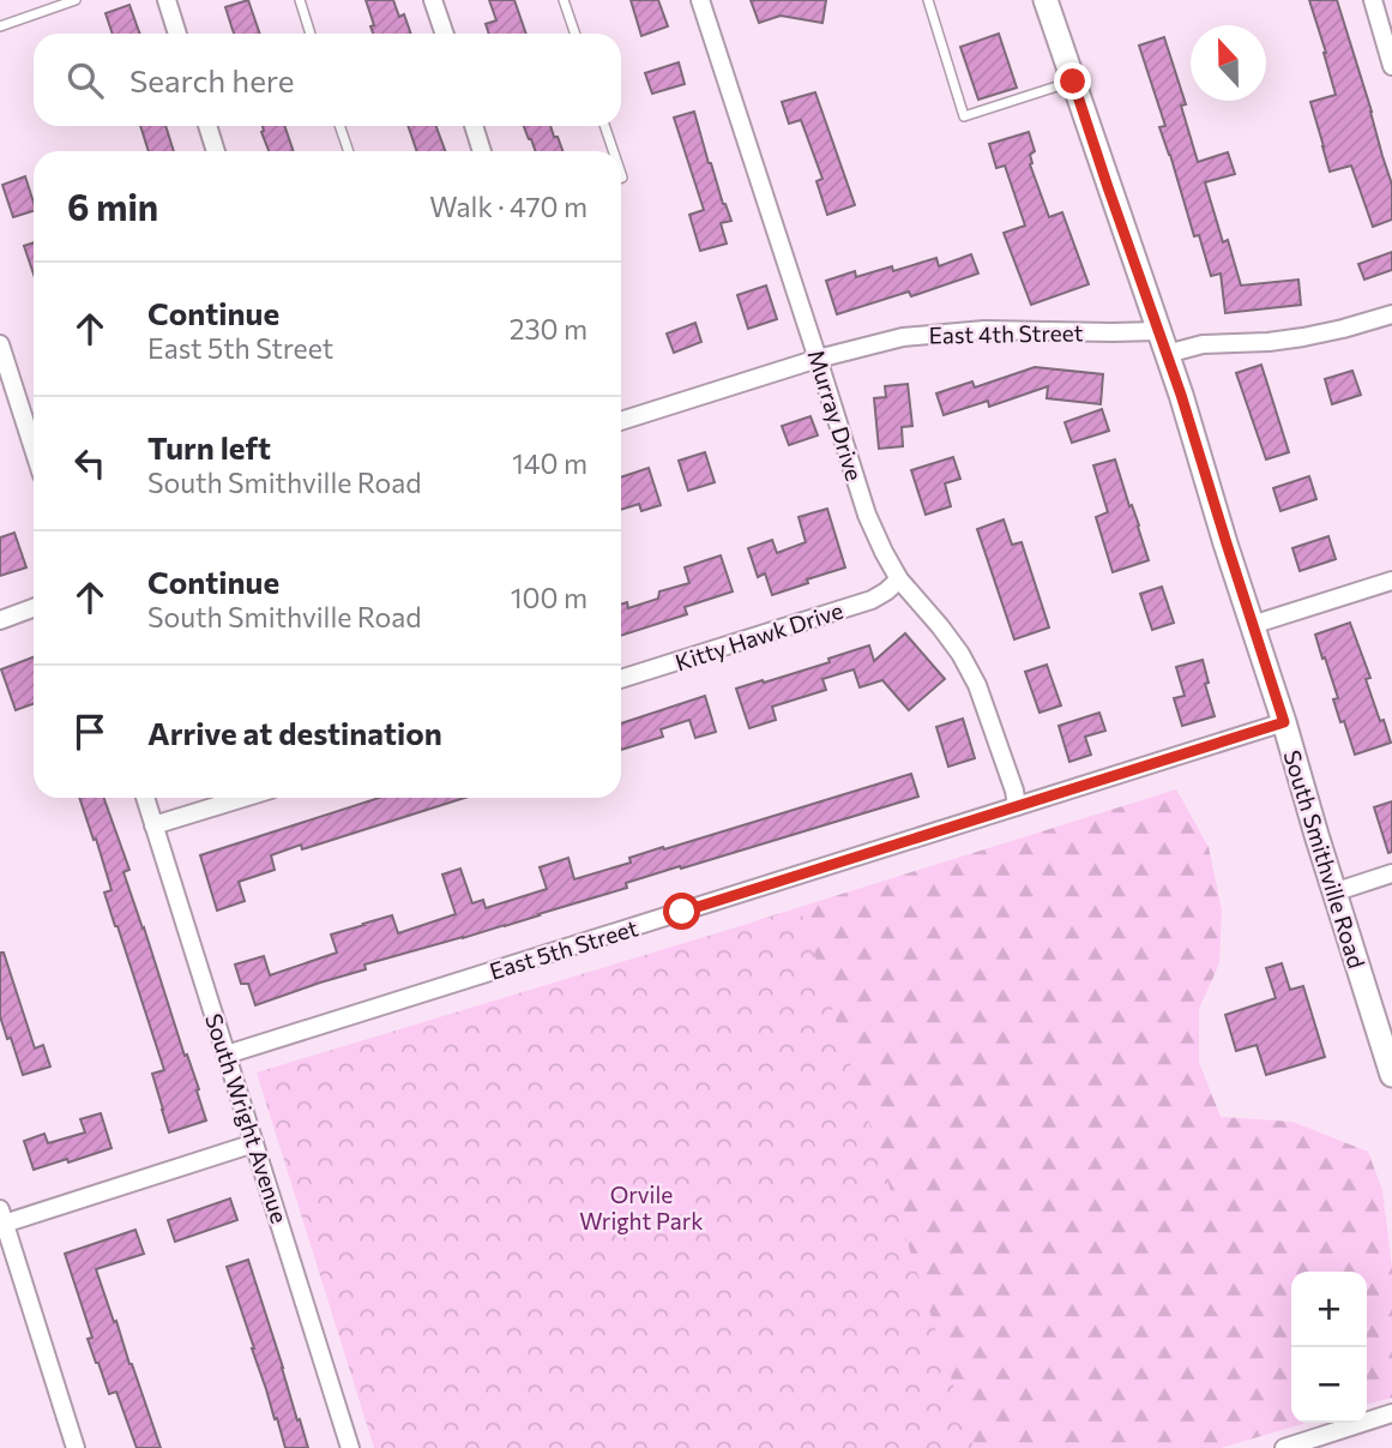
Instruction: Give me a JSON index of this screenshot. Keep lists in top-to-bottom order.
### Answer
{
  "streets": {
    "main road": ["South Smithville Road"],
    "street": [
      "East 4th Street",
      "Murray Drive",
      "Kitty Hawk Drive",
      "East 5th Street",
      "South Wright Avenue"
    ]
  },
  "crossings": [
    ["East 4th Street", "Murray Drive"],
    ["Murray Drive", "Kitty Hawk Drive"],
    ["Murray Drive", "East 5th Street"],
    ["South Smithville Road", "East 5th Street"],
    ["East 5th Street", "South Wright Avenue"]
  ],
  "parks": ["Orvile Wright Park"],
  "north": "top",
  "page": {
    "search": "Search here",
    "heading": ["6 min", "Walk · 470 m"],
    "list": [
      ["Continue", "East 5th Street", "230 m"],
      ["Turn left", "South Smithville Road", "140 m"],
      ["Continue", "South Smithville Road", "100 m"],
      "Arrive at destination"
    ],
    "map_buttons": ["+", "−"]
  }
}
